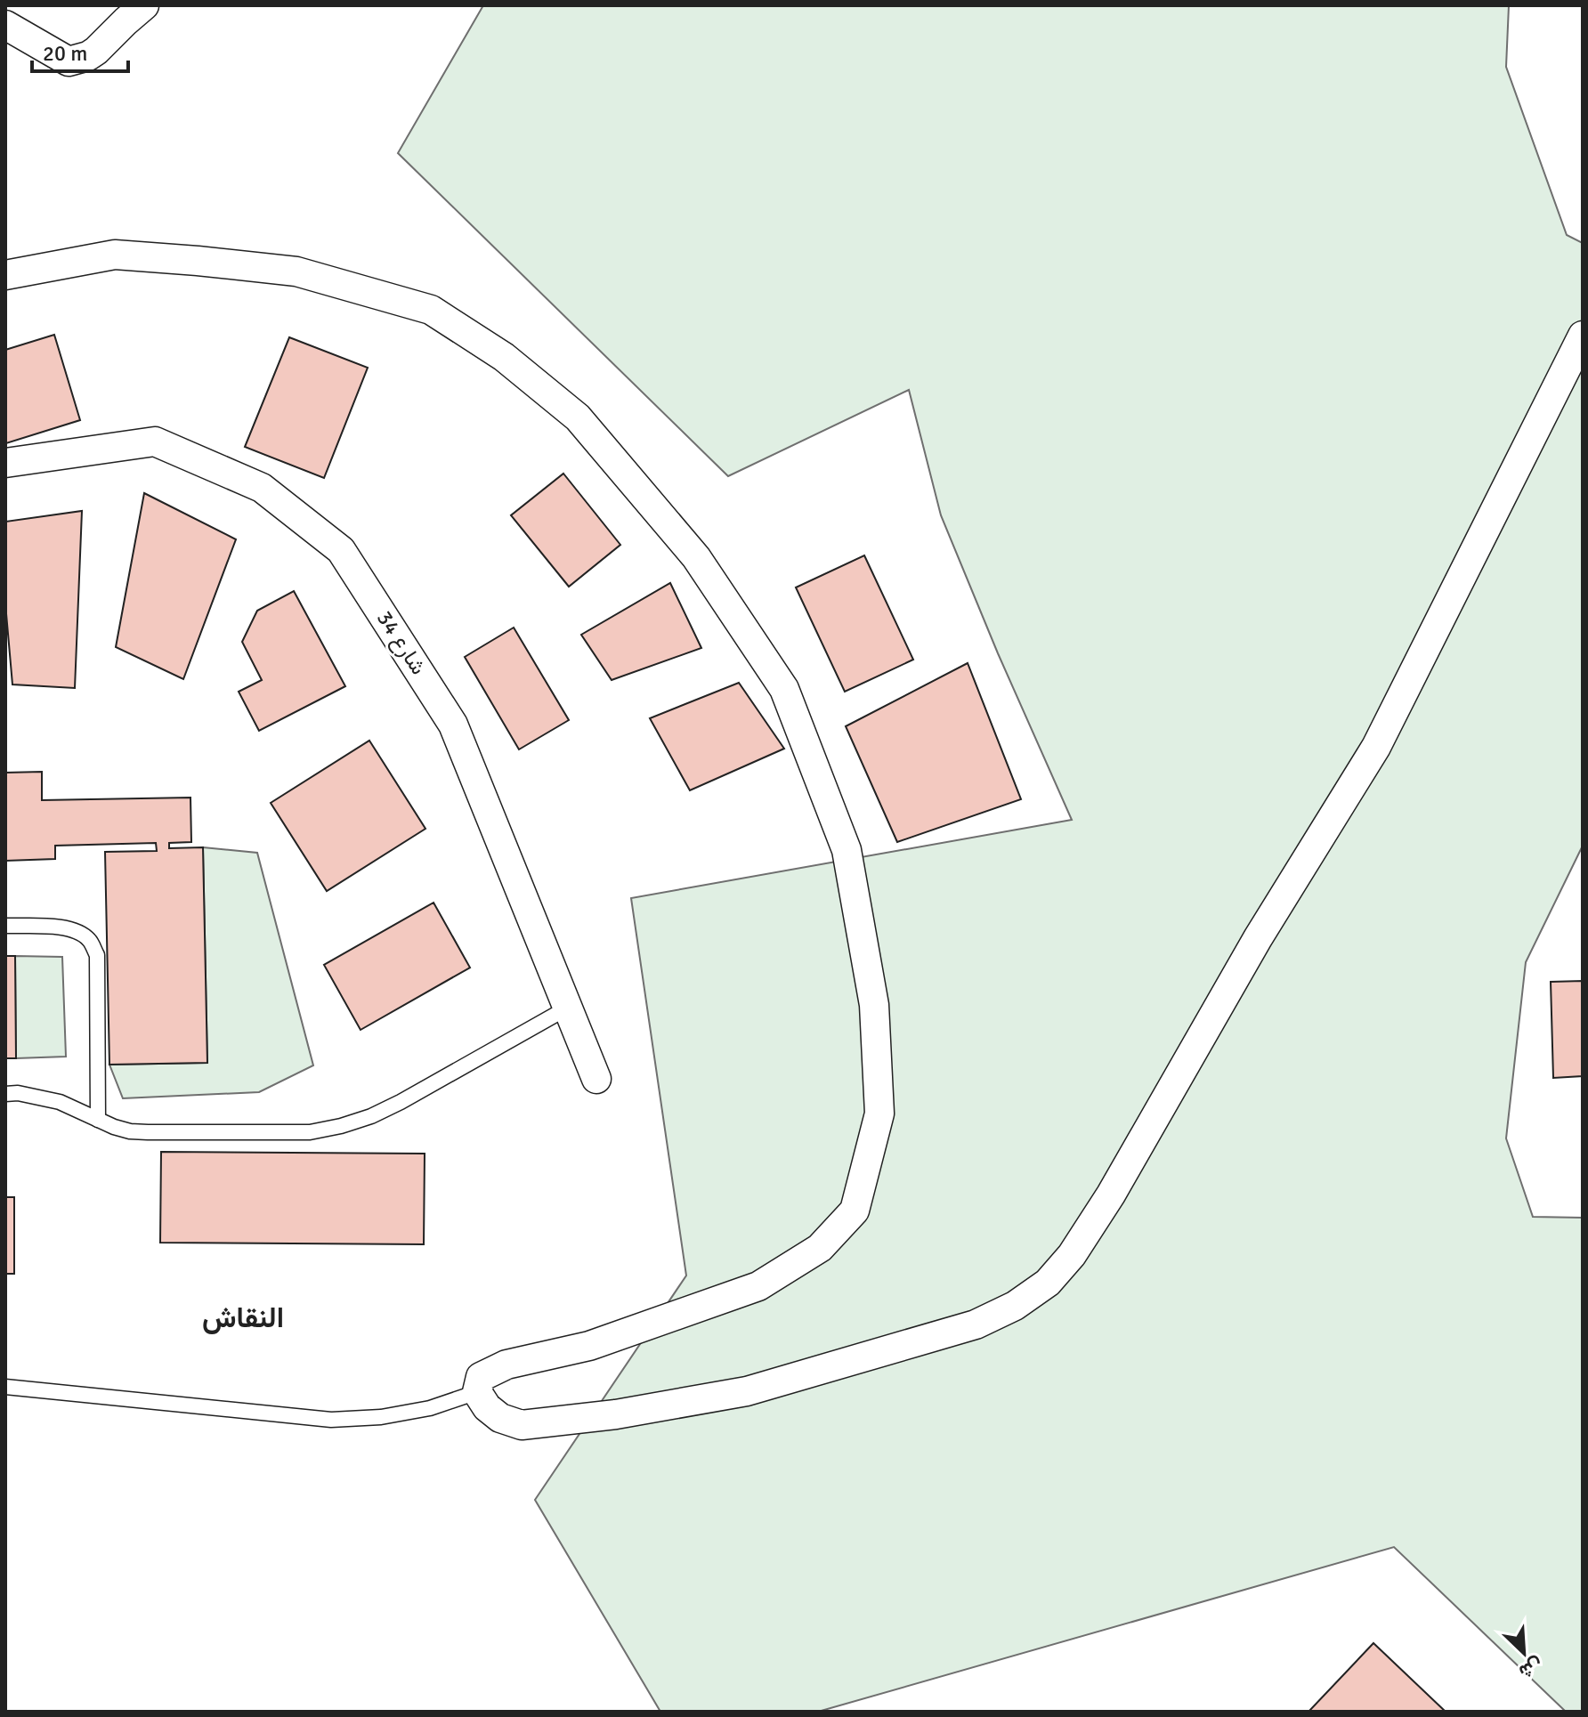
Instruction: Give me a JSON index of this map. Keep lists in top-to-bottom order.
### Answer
{
  "streets": {
    "street": ["شارع 34"]
  },
  "districts": ["النقاش"],
  "scale_bar": "20 m",
  "north": "bottom right"
}
